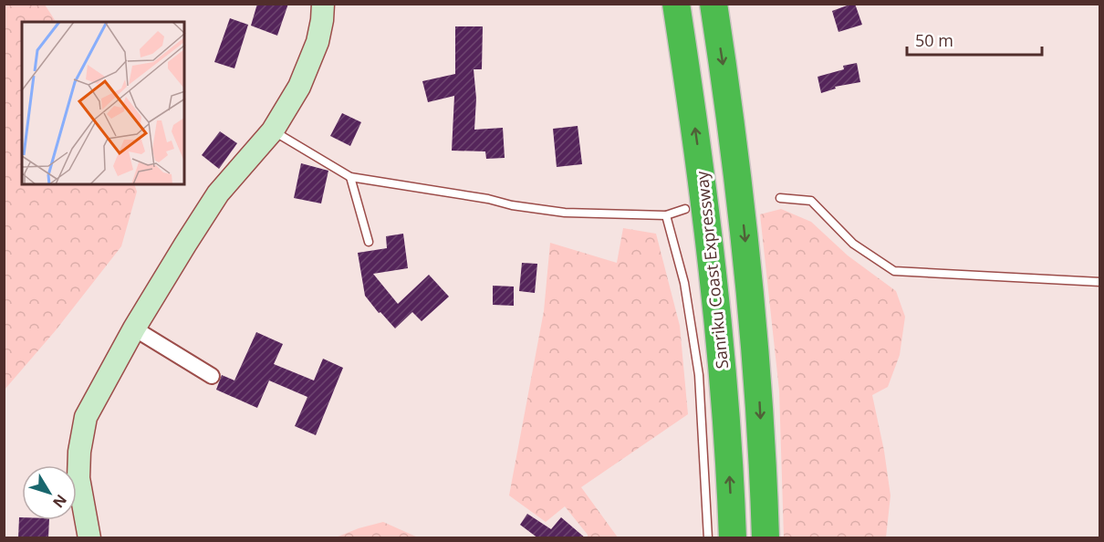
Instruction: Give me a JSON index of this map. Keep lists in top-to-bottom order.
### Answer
{
  "streets": {
    "highway": ["Sanriku Coast Expressway"]
  },
  "scale_bar": "50 m",
  "north": "bottom right"
}
